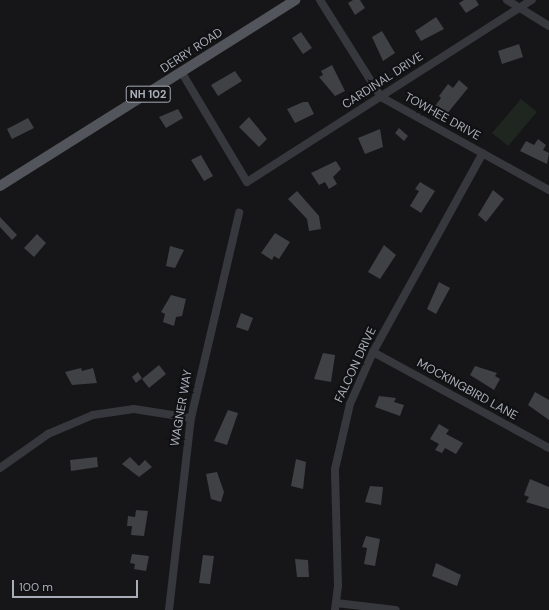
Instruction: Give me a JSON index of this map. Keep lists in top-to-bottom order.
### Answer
{
  "streets": {
    "main road": ["DERRY ROAD", "NH 102"],
    "street": [
      "CARDINAL DRIVE",
      "TOWHEE DRIVE",
      "FALCON DRIVE",
      "MOCKINGBIRD LANE",
      "WAGNER WAY"
    ]
  },
  "crossings": [
    ["DERRY ROAD", "CARDINAL DRIVE"],
    ["CARDINAL DRIVE", "TOWHEE DRIVE"],
    ["TOWHEE DRIVE", "FALCON DRIVE"],
    ["FALCON DRIVE", "MOCKINGBIRD LANE"]
  ],
  "scale_bar": "100 m"
}
